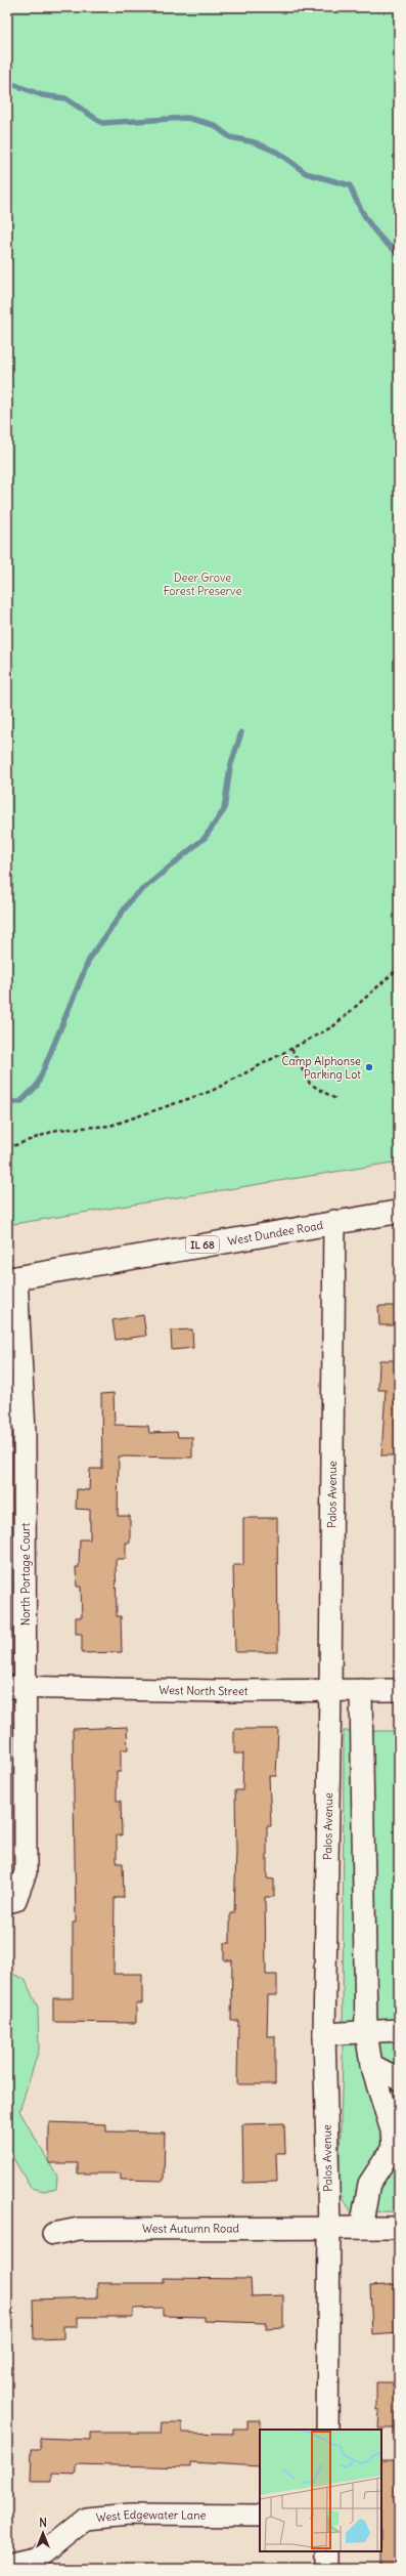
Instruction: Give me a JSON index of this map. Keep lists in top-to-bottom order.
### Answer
{
  "streets": {
    "main road": ["West Dundee Road", "IL 68"],
    "street": [
      "Palos Avenue",
      "North Portage Court",
      "West North Street",
      "West Autumn Road",
      "West Edgewater Lane"
    ]
  },
  "crossings": [
    ["West Dundee Road", "Palos Avenue"],
    ["West Dundee Road", "North Portage Court"],
    ["Palos Avenue", "West North Street"],
    ["Palos Avenue", "West Autumn Road"],
    ["North Portage Court", "West North Street"]
  ],
  "parks": ["Deer Grove Forest Preserve"],
  "places": ["Camp Alphonse Parking Lot"],
  "north": "top"
}
